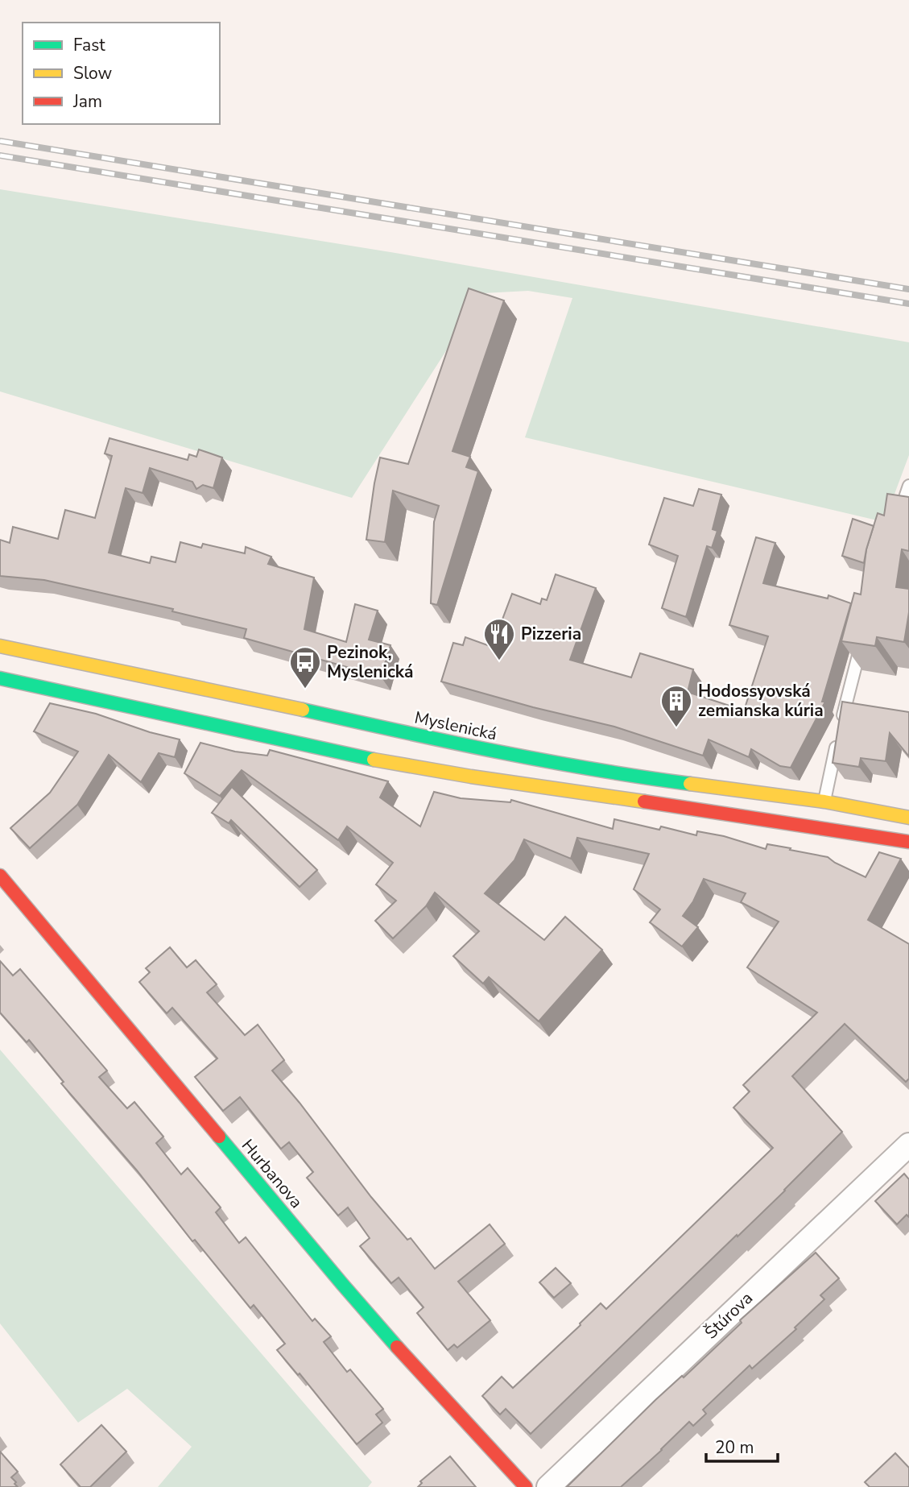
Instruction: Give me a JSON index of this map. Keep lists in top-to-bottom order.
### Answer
{
  "streets": {
    "main road": ["Myslenická", "Hurbanova"],
    "street": ["Štúrova"]
  },
  "places": {
    "restaurant": ["Pizzeria"],
    "bus stop": ["Pezinok, Myslenická"],
    "building": ["Hodossyovská zemianska kúria"]
  },
  "legend": ["Fast", "Slow", "Jam"],
  "scale_bar": "20 m"
}
